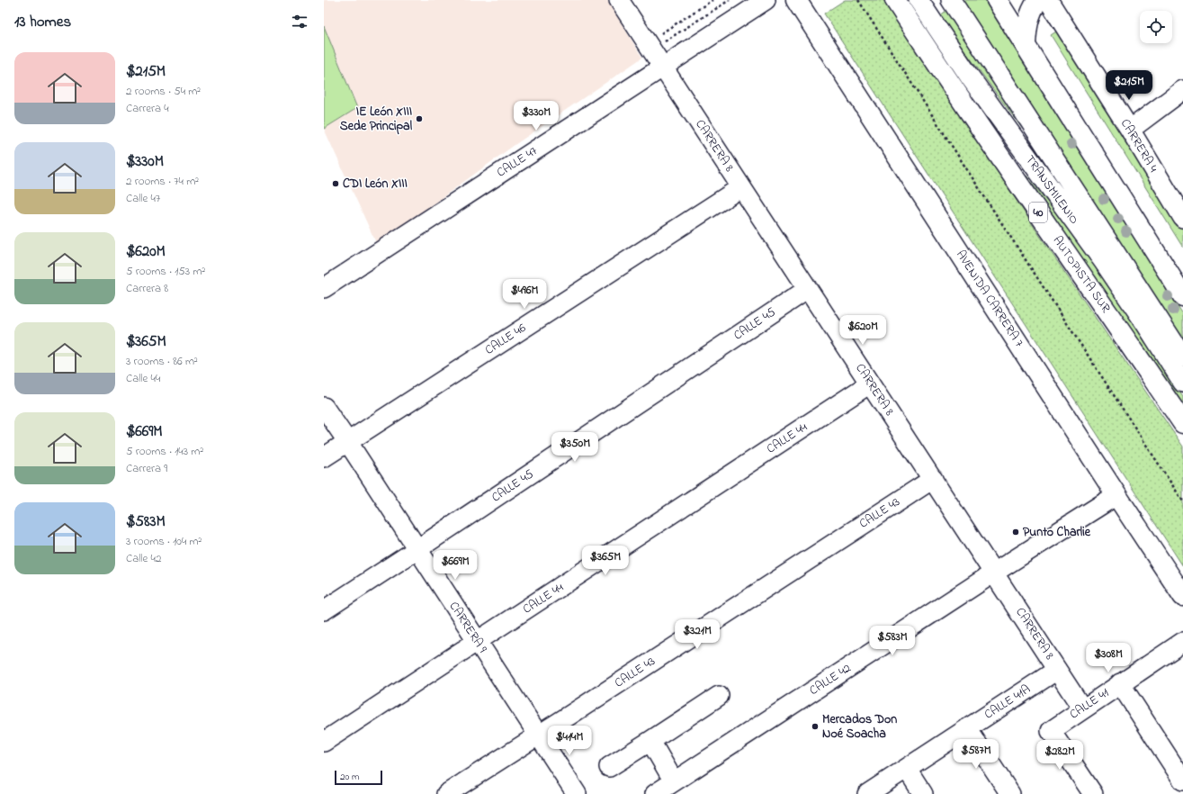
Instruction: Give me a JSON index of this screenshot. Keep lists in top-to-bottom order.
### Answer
{
  "streets": {
    "main road": ["40", "AUTOPISTA SUR", "AVENIDA CARRERA 7"],
    "street": [
      "CARRERA 8",
      "CARRERA 4",
      "CALLE 47",
      "TRANSMILENIO",
      "CALLE 45",
      "CALLE 46",
      "CALLE 44",
      "CALLE 43",
      "CARRERA 9",
      "CALLE 42",
      "CALLE 41A",
      "CALLE 41"
    ]
  },
  "crossings": [
    ["CARRERA 8", "CALLE 47"],
    ["CARRERA 8", "CALLE 45"],
    ["CARRERA 8", "CALLE 46"],
    ["CARRERA 8", "CALLE 44"],
    ["CARRERA 8", "CALLE 43"],
    ["CARRERA 8", "CALLE 42"],
    ["CARRERA 8", "CALLE 41A"],
    ["CARRERA 8", "CALLE 41"],
    ["AVENIDA CARRERA 7", "CALLE 42"],
    ["CALLE 45", "CARRERA 9"],
    ["CALLE 46", "CARRERA 9"],
    ["CALLE 44", "CARRERA 9"],
    ["CALLE 43", "CARRERA 9"]
  ],
  "places": [
    "IE León XIII Sede Principal",
    "CDI León XIII",
    "Punto Charlie",
    "Mercados Don Noé Soacha"
  ],
  "scale_bar": "20 m",
  "page": {
    "heading": "13 homes",
    "list": [
      {
        "name": "$215M",
        "note": "2 rooms · 54 m² · Carrera 4"
      },
      {
        "name": "$330M",
        "note": "2 rooms · 74 m² · Calle 47"
      },
      {
        "name": "$620M",
        "note": "5 rooms · 153 m² · Carrera 8"
      },
      {
        "name": "$365M",
        "note": "3 rooms · 86 m² · Calle 44"
      },
      {
        "name": "$669M",
        "note": "5 rooms · 143 m² · Carrera 9"
      },
      {
        "name": "$583M",
        "note": "3 rooms · 104 m² · Calle 42"
      }
    ],
    "price": [
      "$215M",
      "$330M",
      "$496M",
      "$620M",
      "$350M",
      "$365M",
      "$669M",
      "$321M",
      "$583M",
      "$308M",
      "$414M",
      "$587M",
      "$282M"
    ],
    "scale": "20 m"
  }
}
